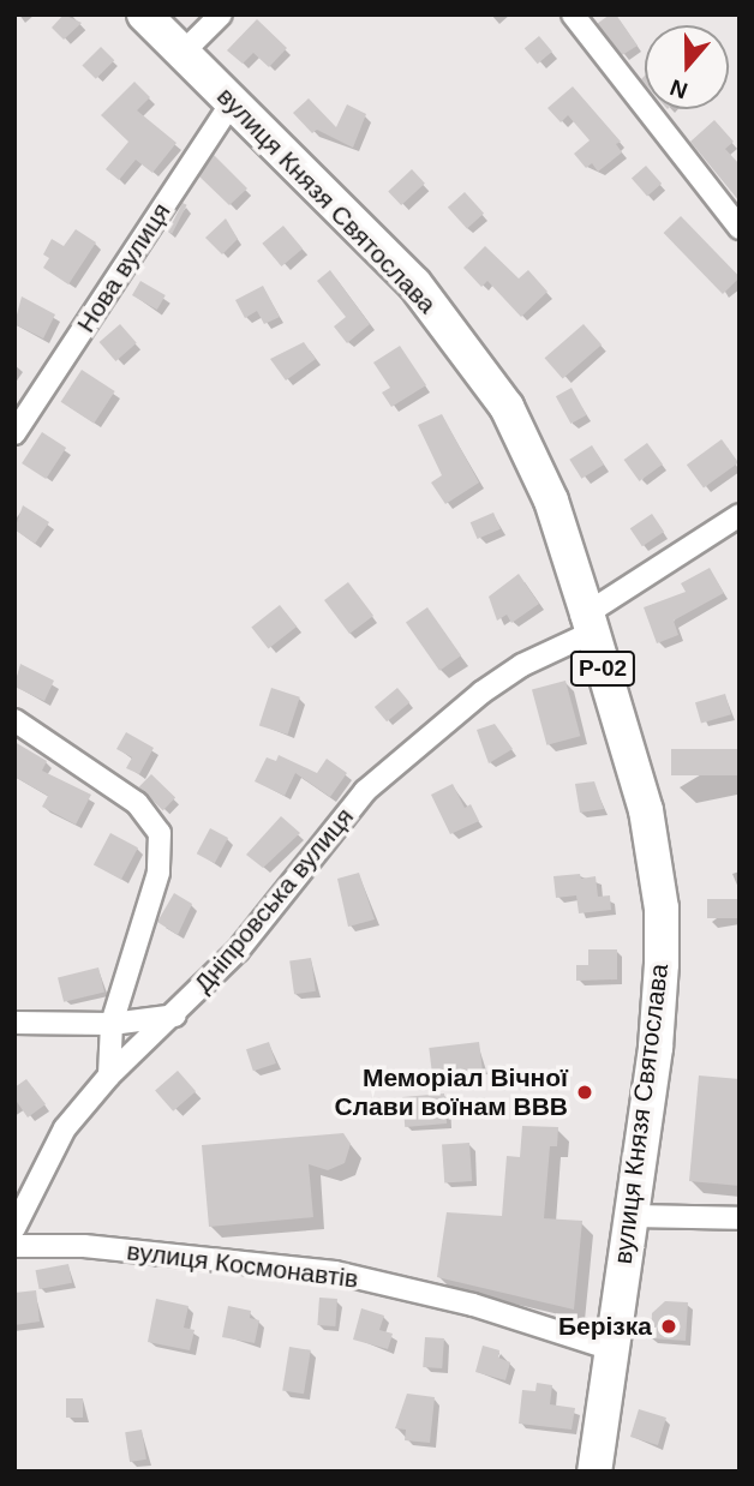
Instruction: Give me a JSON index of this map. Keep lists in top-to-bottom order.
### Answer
{
  "streets": {
    "main road": ["вулиця Князя Святослава", "Р-02"],
    "street": ["Нова вулиця", "Дніпровська вулиця", "вулиця Космонавтів"]
  },
  "crossings": [
    ["вулиця Князя Святослава", "Нова вулиця"],
    ["вулиця Князя Святослава", "Дніпровська вулиця"],
    ["вулиця Князя Святослава", "вулиця Космонавтів"]
  ],
  "places": ["Меморіал Вічної Слави воїнам ВВВ", "Берізка"],
  "north": "bottom"
}
